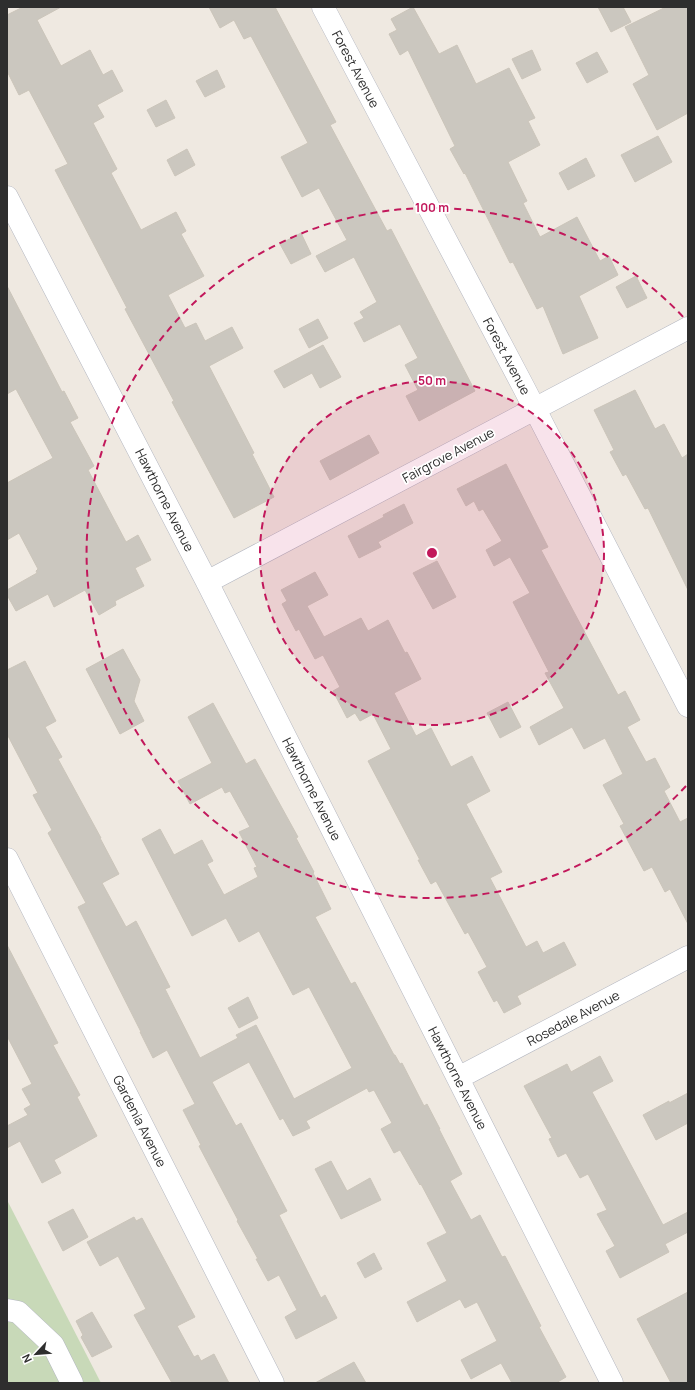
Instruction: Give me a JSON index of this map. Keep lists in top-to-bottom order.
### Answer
{
  "streets": {
    "street": [
      "Forest Avenue",
      "Fairgrove Avenue",
      "Hawthorne Avenue",
      "Rosedale Avenue",
      "Gardenia Avenue"
    ]
  },
  "crossings": [
    ["Forest Avenue", "Fairgrove Avenue"],
    ["Fairgrove Avenue", "Hawthorne Avenue"],
    ["Hawthorne Avenue", "Rosedale Avenue"]
  ],
  "north": "bottom left",
  "rings": ["100 m", "50 m"]
}
